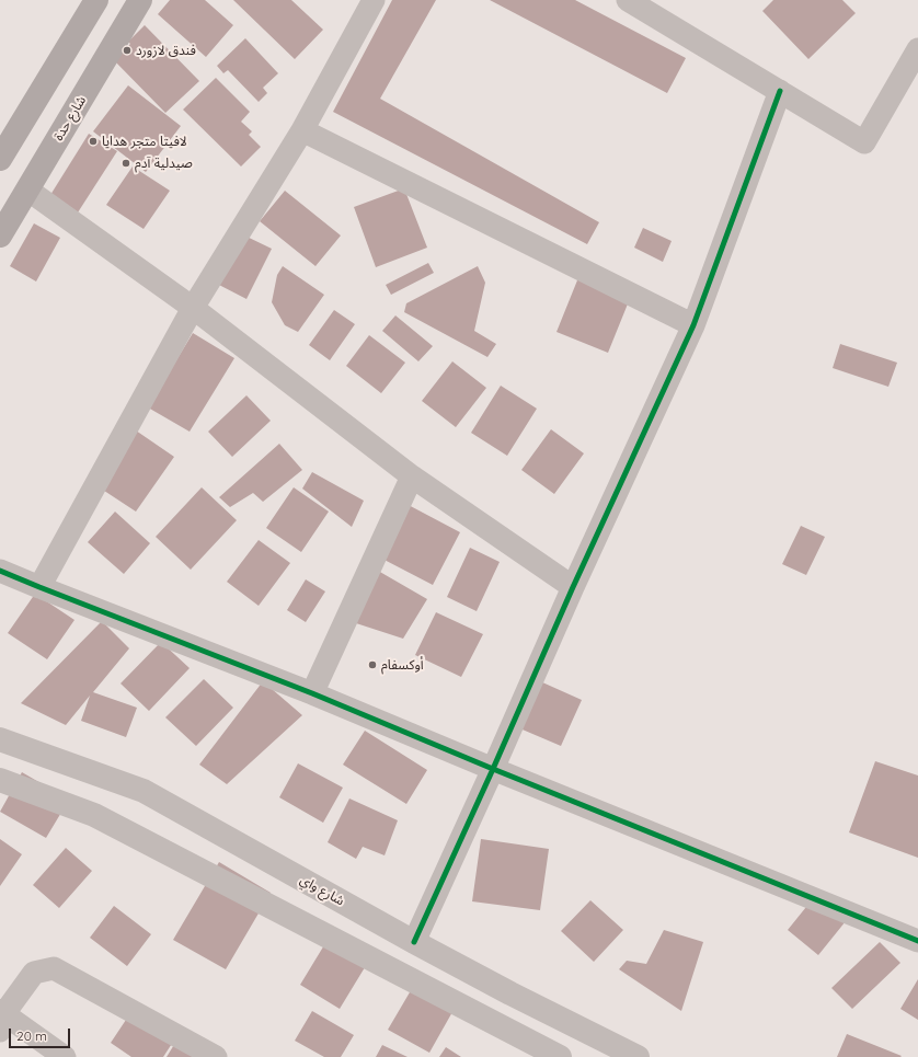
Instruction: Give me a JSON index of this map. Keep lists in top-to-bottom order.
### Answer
{
  "streets": {
    "main road": ["شارع حدة"],
    "street": ["شارع واي"]
  },
  "places": [
    "فندق لازورد",
    "لافيتا متجر هدايا",
    "صيدلية آدم",
    "أوكسفام"
  ],
  "scale_bar": "20 m"
}
